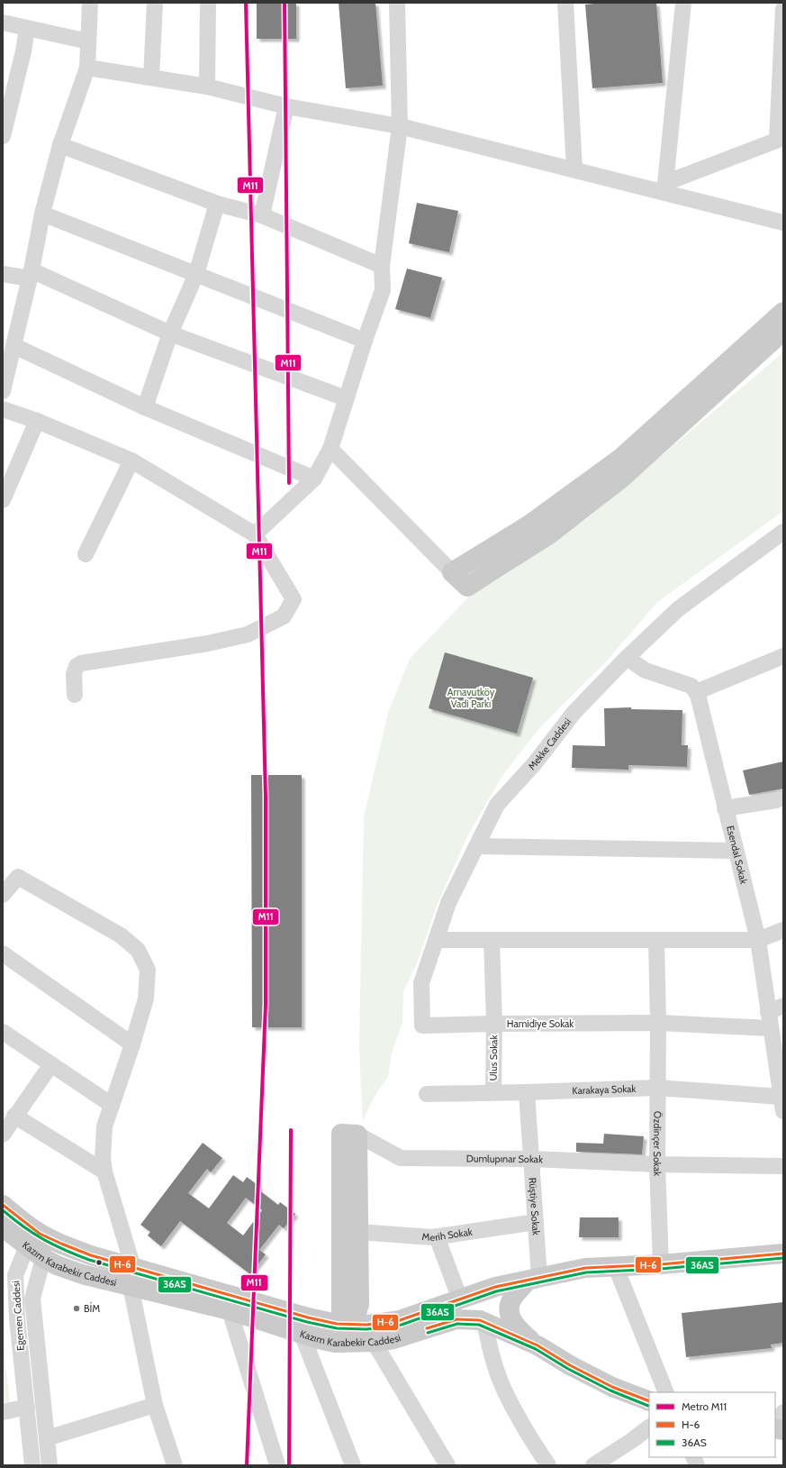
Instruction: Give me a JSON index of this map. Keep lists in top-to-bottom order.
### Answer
{
  "streets": {
    "main road": ["Kazım Karabekir Caddesi"],
    "street": [
      "Mekke Caddesi",
      "Esendal Sokak",
      "Hamidiye Sokak",
      "Ulus Sokak",
      "Karakaya Sokak",
      "Özdinçer Sokak",
      "Dumlupınar Sokak",
      "Rüştiye Sokak",
      "Merih Sokak",
      "Egemen Caddesi"
    ]
  },
  "crossings": [
    ["Mekke Caddesi", "Hamidiye Sokak"],
    ["Esendal Sokak", "Hamidiye Sokak"],
    ["Esendal Sokak", "Karakaya Sokak"],
    ["Hamidiye Sokak", "Ulus Sokak"],
    ["Hamidiye Sokak", "Özdinçer Sokak"],
    ["Ulus Sokak", "Karakaya Sokak"],
    ["Karakaya Sokak", "Özdinçer Sokak"],
    ["Karakaya Sokak", "Rüştiye Sokak"],
    ["Özdinçer Sokak", "Dumlupınar Sokak"],
    ["Özdinçer Sokak", "Kazım Karabekir Caddesi"],
    ["Dumlupınar Sokak", "Rüştiye Sokak"],
    ["Rüştiye Sokak", "Merih Sokak"],
    ["Rüştiye Sokak", "Kazım Karabekir Caddesi"],
    ["Kazım Karabekir Caddesi", "Egemen Caddesi"]
  ],
  "parks": ["Arnavutköy Vadi Parkı"],
  "places": ["BİM"],
  "lines": ["metro line M11", "transit line H-6", "transit line 36AS"],
  "legend": ["Metro M11", "H-6", "36AS"]
}
